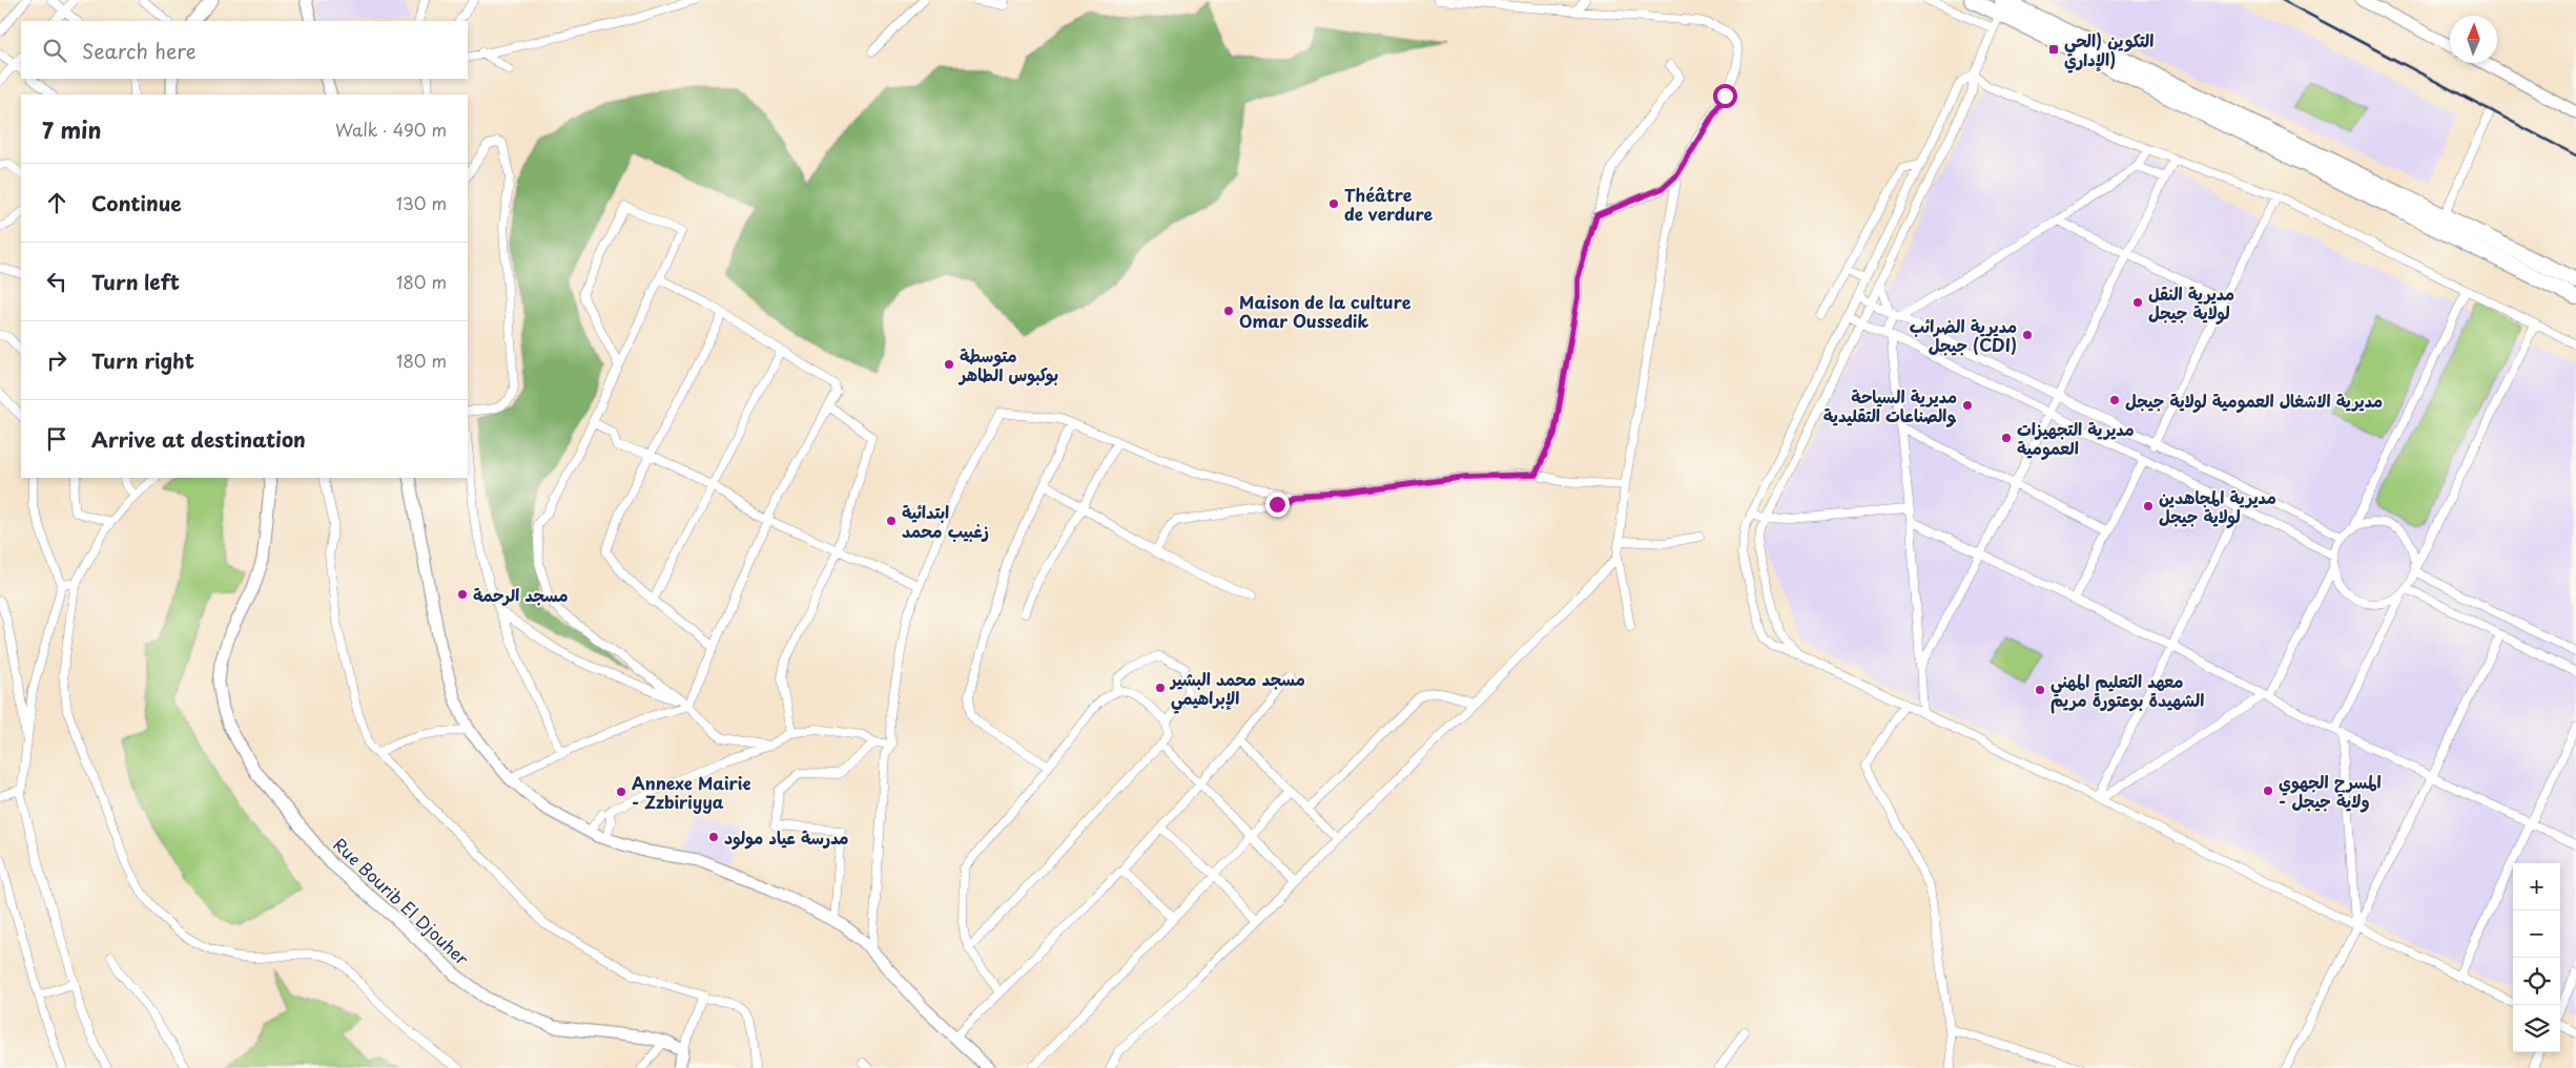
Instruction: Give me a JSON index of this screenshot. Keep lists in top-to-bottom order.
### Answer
{
  "streets": {
    "main road": ["Rue Bourib El Djouher"]
  },
  "places": {
    "transit": ["التكوين (الحي الإداري)"],
    "other": [
      "Théâtre de verdure",
      "مديرية النقل لولاية جيجل",
      "Maison de la culture Omar Oussedik",
      "مديرية الضرائب جيجل (CDI)",
      "متوسطة بوكبوس الطاهر",
      "مديرية الاشغال العمومية لولاية جيجل",
      "مديرية السياحة والصناعات التقليدية",
      "مديرية التجهيزات العمومية",
      "مديرية المجاهدين لولاية جيجل",
      "ابتدائية زغبيب محمد",
      "مسجد الرحمة",
      "مسجد محمد البشير الإبراهيمي",
      "معهد التعليم المهني الشهيدة بوعتورة مريم",
      "المسرح الجهوي - ولاية جيجل",
      "Annexe Mairie - Zzbiriyya",
      "مدرسة عياد مولود"
    ]
  },
  "north": "top",
  "page": {
    "search": "Search here",
    "heading": ["7 min", "Walk · 490 m"],
    "list": [
      ["Continue", "130 m"],
      ["Turn left", "180 m"],
      ["Turn right", "180 m"],
      "Arrive at destination"
    ],
    "map_buttons": ["+", "−"]
  }
}
